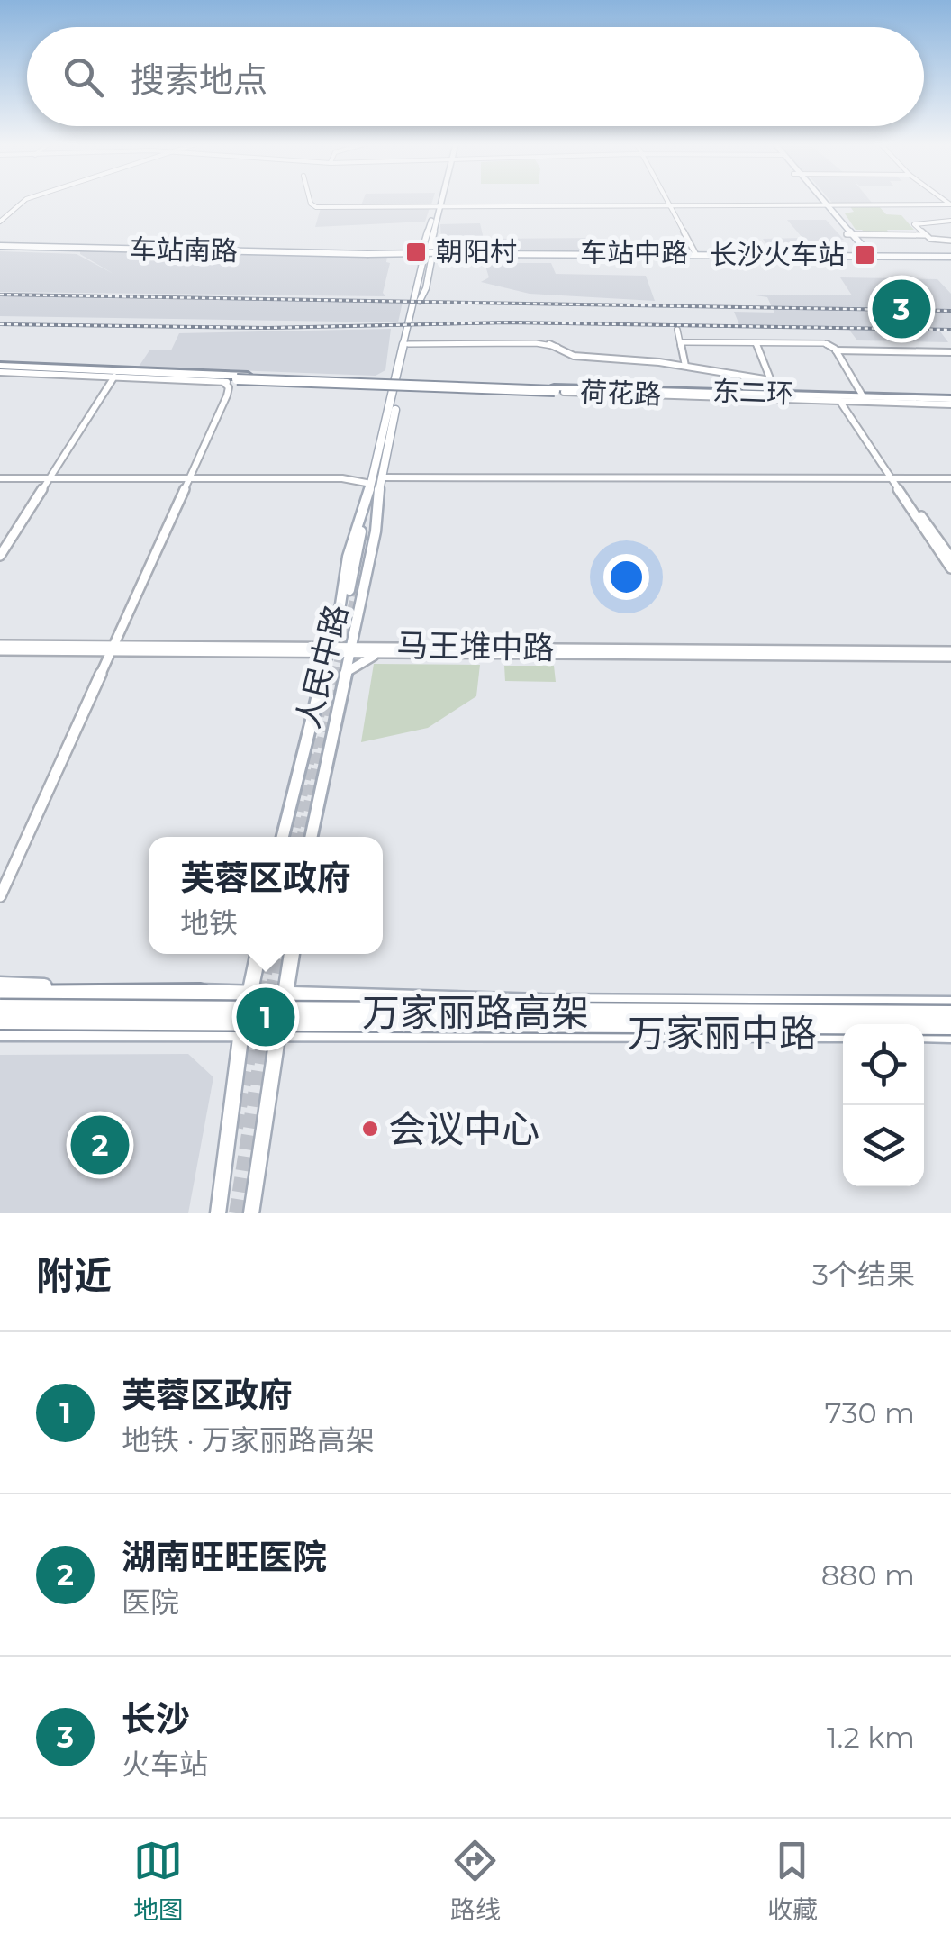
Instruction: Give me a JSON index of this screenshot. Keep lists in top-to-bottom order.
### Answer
{
  "streets": {
    "highway": ["东二环", "万家丽路高架"],
    "main road": [
      "车站南路",
      "车站中路",
      "人民中路",
      "万家丽中路"
    ],
    "street": ["荷花路", "马王堆中路"]
  },
  "crossings": [
    ["车站南路", "车站中路"],
    ["东二环", "荷花路"],
    ["马王堆中路", "人民中路"]
  ],
  "places": {
    "transit": ["朝阳村", "长沙火车站"],
    "other": ["会议中心"]
  },
  "page": {
    "search": "搜索地点",
    "pins": ["3", "1", "2"],
    "popup": ["芙蓉区政府", "地铁"],
    "heading": ["附近", "3个结果"],
    "list": [
      {
        "mark": "1",
        "name": "芙蓉区政府",
        "note": "地铁 · 万家丽路高架",
        "value": "730 m"
      },
      {
        "mark": "2",
        "name": "湖南旺旺医院",
        "note": "医院",
        "value": "880 m"
      },
      {
        "mark": "3",
        "name": "长沙",
        "note": "火车站",
        "value": "1.2 km"
      }
    ],
    "nav": ["地图", "路线", "收藏"]
  }
}
